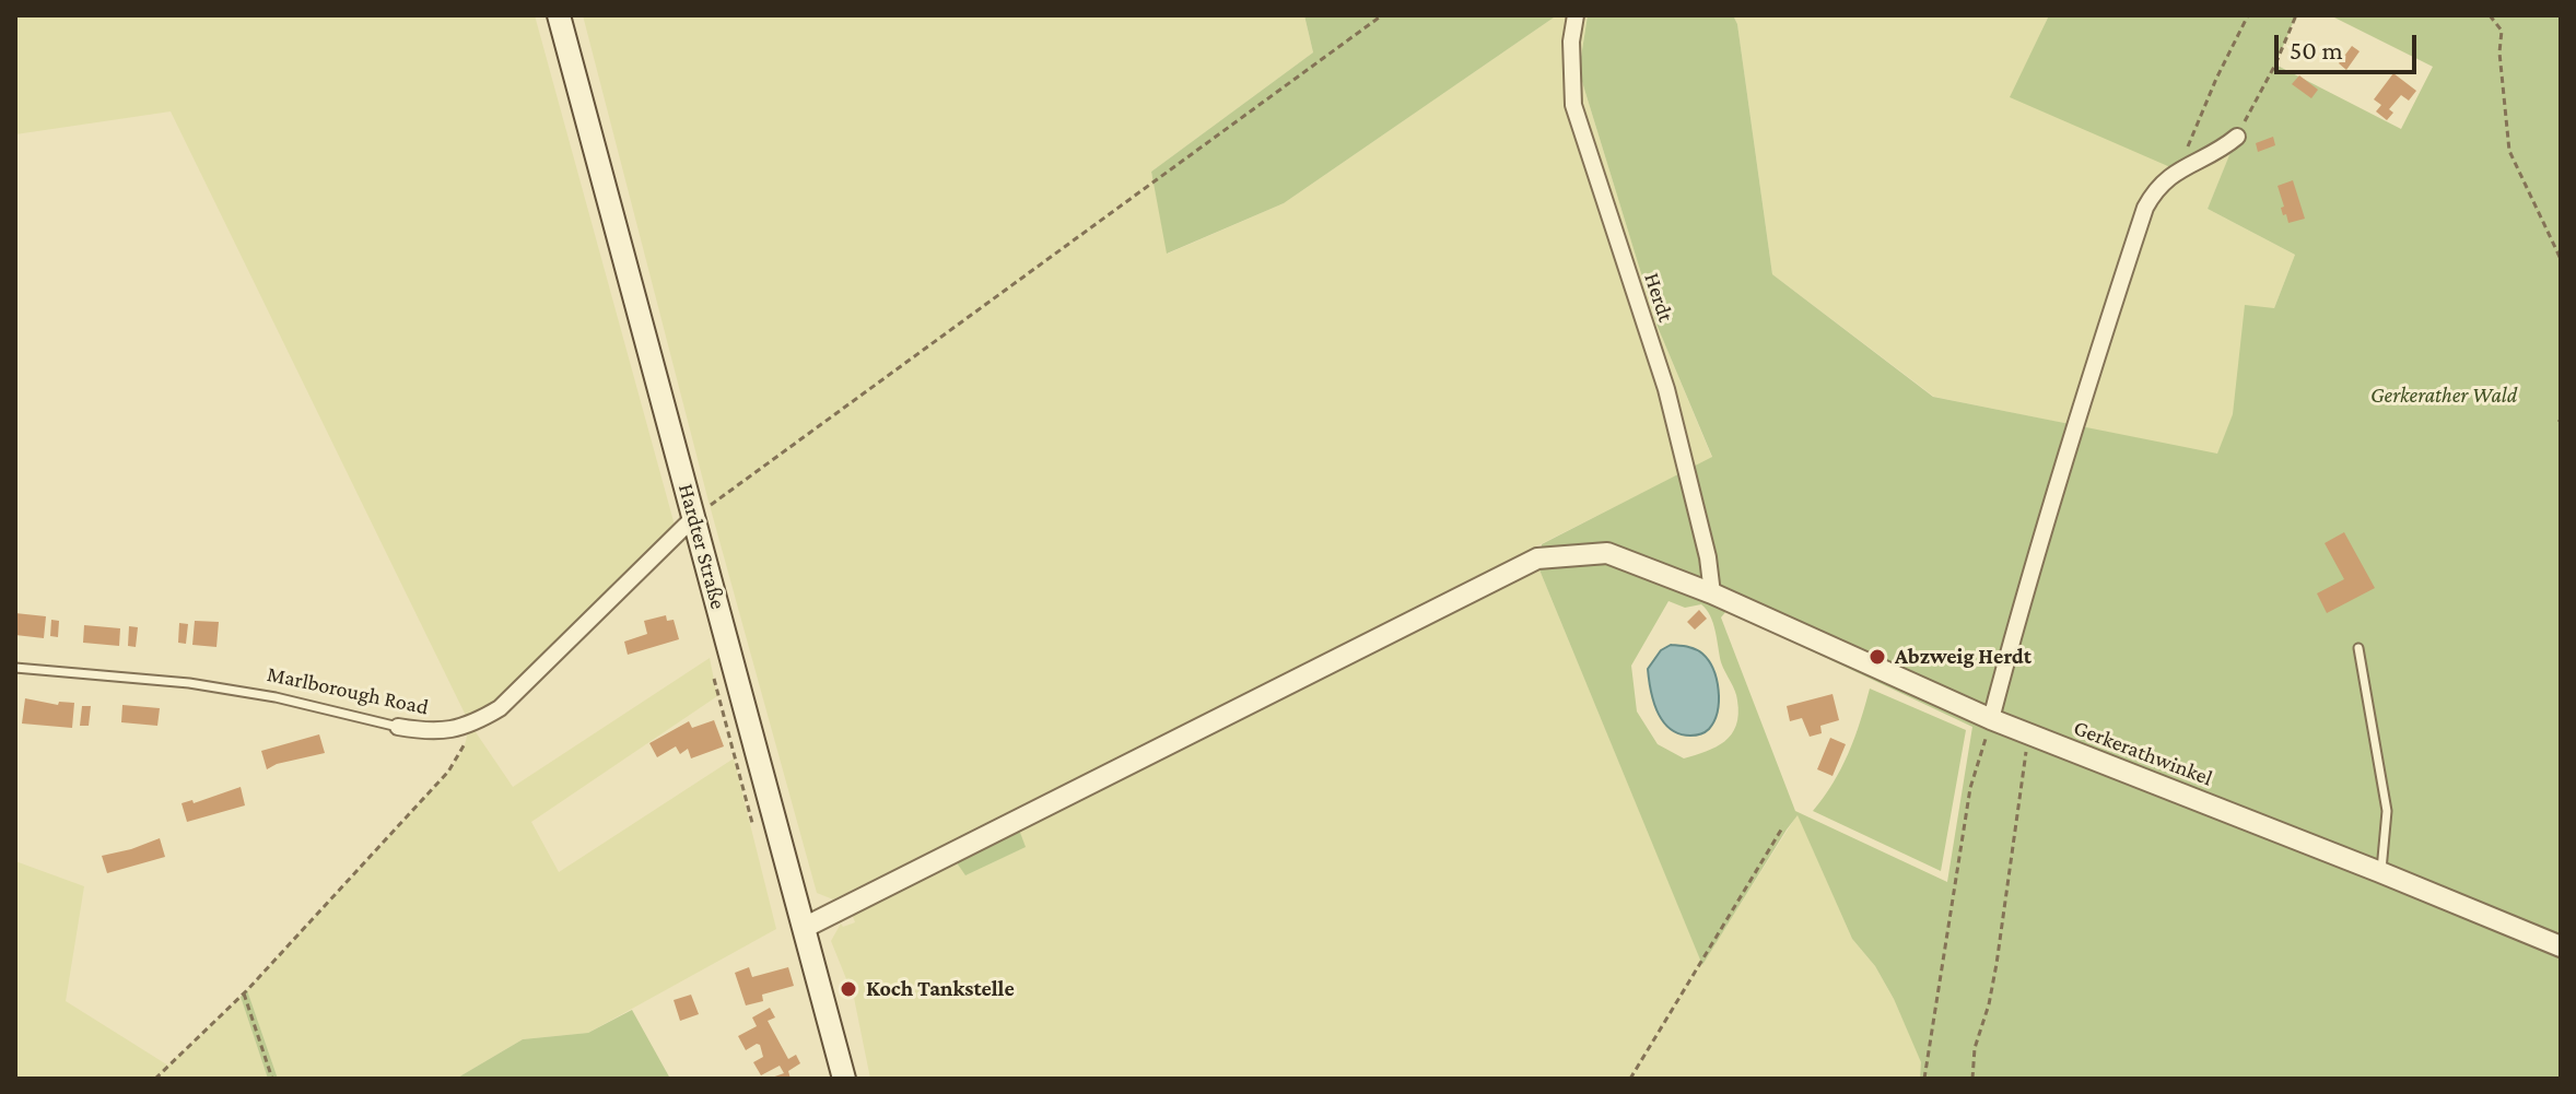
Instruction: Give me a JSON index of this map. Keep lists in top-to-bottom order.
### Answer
{
  "streets": {
    "main road": ["Hardter Straße"],
    "street": ["Herdt", "Marlborough Road", "Gerkerathwinkel"]
  },
  "crossings": [
    ["Herdt", "Gerkerathwinkel"],
    ["Hardter Straße", "Marlborough Road"],
    ["Hardter Straße", "Gerkerathwinkel"]
  ],
  "parks": ["Gerkerather Wald"],
  "places": ["Abzweig Herdt", "Koch Tankstelle"],
  "scale_bar": "50 m"
}
